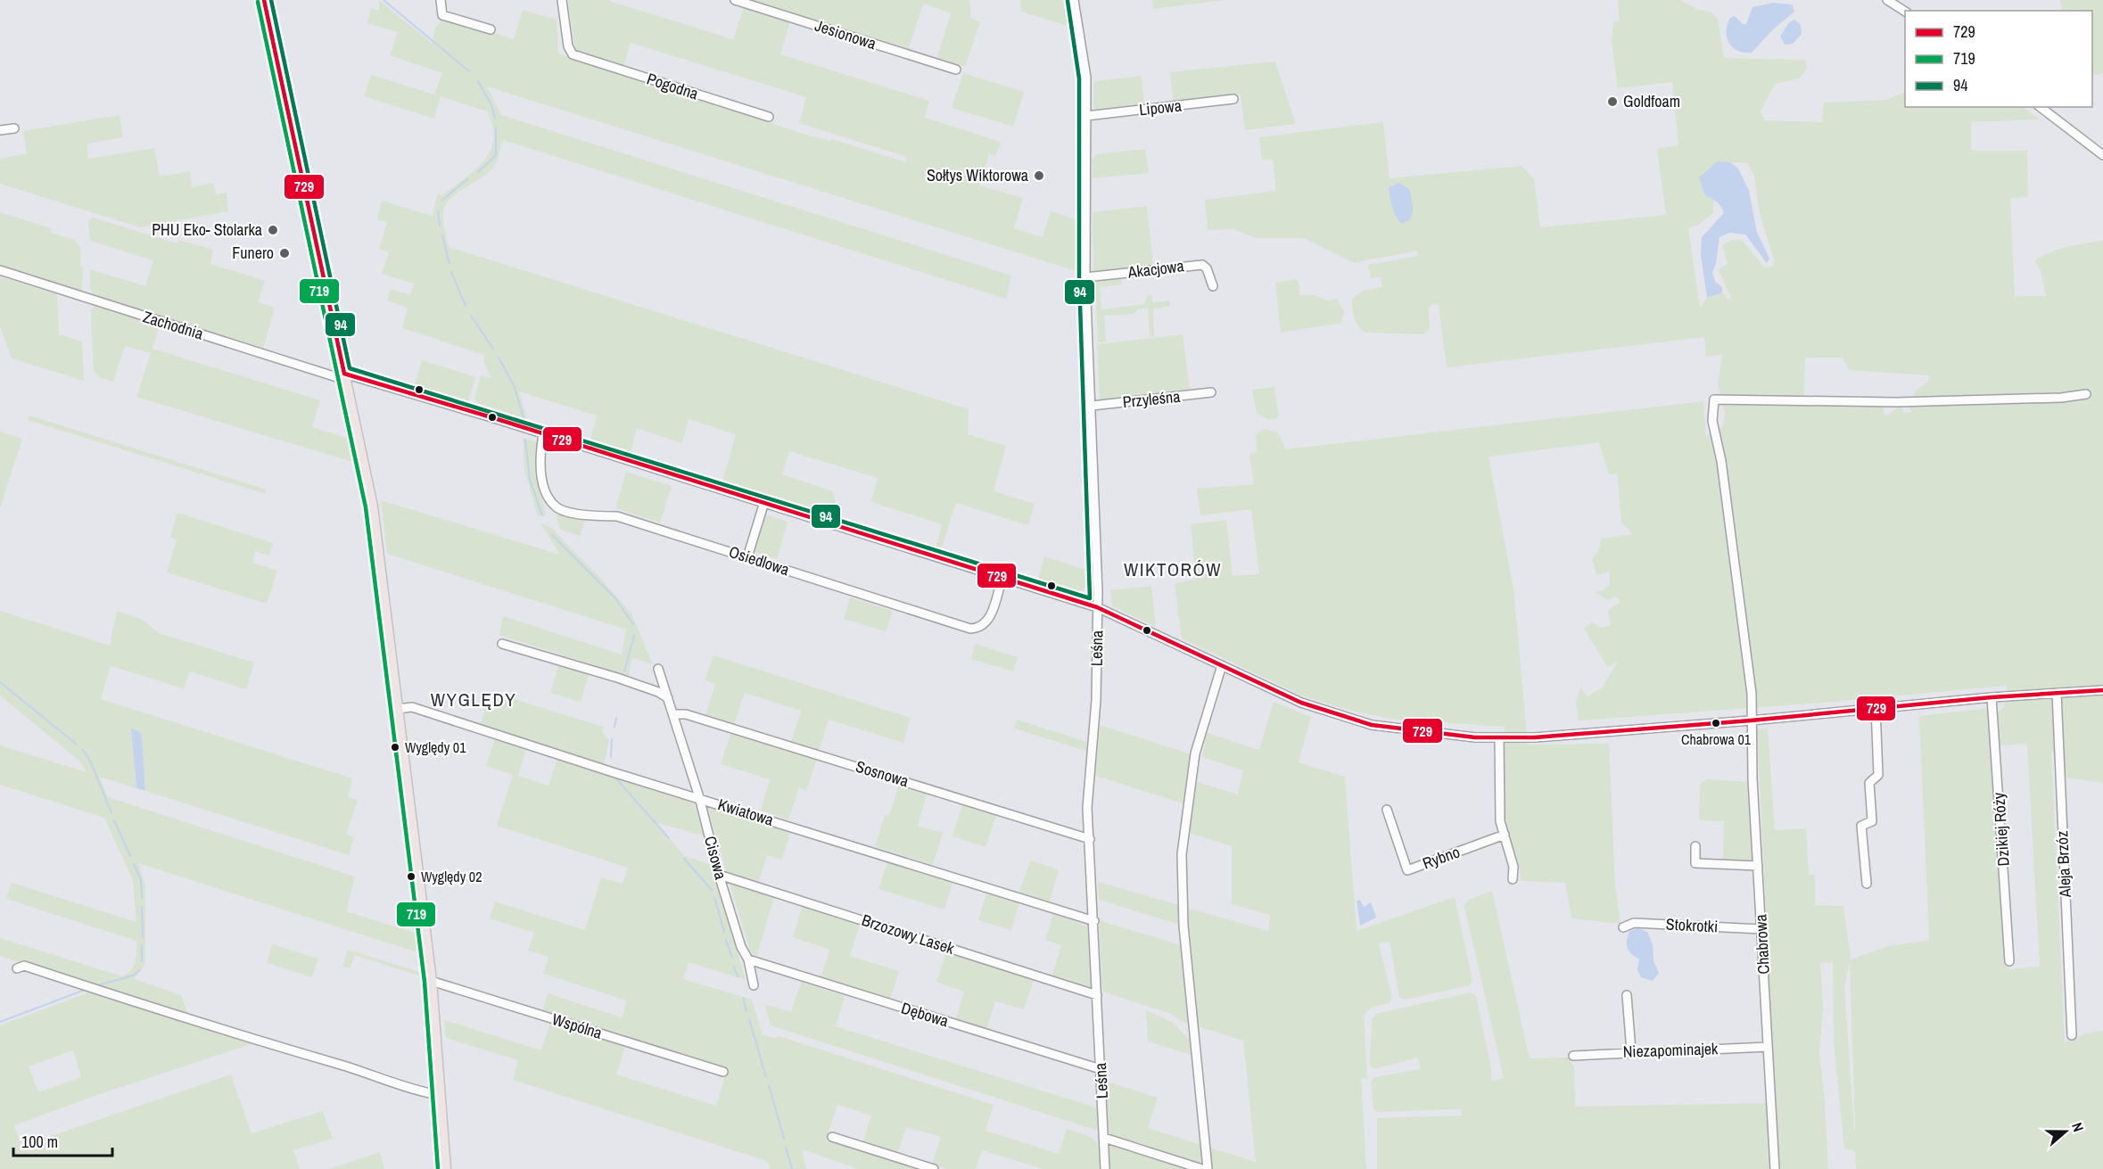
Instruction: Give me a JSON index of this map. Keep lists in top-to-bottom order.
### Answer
{
  "streets": {
    "street": [
      "Jesionowa",
      "Pogodna",
      "Lipowa",
      "Akacjowa",
      "Zachodnia",
      "Przyleśna",
      "Osiedlowa",
      "Leśna",
      "Sosnowa",
      "Kwiatowa",
      "Dzikiej Róży",
      "Cisowa",
      "Rybno",
      "Aleja Brzóz",
      "Stokrotki",
      "Brzozowy Lasek",
      "Chabrowa",
      "Dębowa",
      "Wspólna",
      "Niezapominajek"
    ]
  },
  "crossings": [
    ["Lipowa", "Leśna"],
    ["Akacjowa", "Leśna"],
    ["Zachodnia", "Osiedlowa"],
    ["Zachodnia", "Leśna"],
    ["Zachodnia", "Dzikiej Róży"],
    ["Zachodnia", "Aleja Brzóz"],
    ["Zachodnia", "Chabrowa"],
    ["Przyleśna", "Leśna"],
    ["Leśna", "Sosnowa"],
    ["Leśna", "Kwiatowa"],
    ["Leśna", "Brzozowy Lasek"],
    ["Leśna", "Dębowa"],
    ["Sosnowa", "Cisowa"],
    ["Kwiatowa", "Cisowa"],
    ["Cisowa", "Brzozowy Lasek"],
    ["Cisowa", "Dębowa"],
    ["Stokrotki", "Chabrowa"],
    ["Chabrowa", "Niezapominajek"]
  ],
  "districts": ["WIKTORÓW", "WYGLĘDY"],
  "places": [
    "Goldfoam",
    "Sołtys Wiktorowa",
    "PHU Eko- Stolarka",
    "Funero",
    "Chabrowa 01",
    "Wyględy 01",
    "Wyględy 02"
  ],
  "lines": ["transit line 729", "transit line 94", "transit line 719"],
  "legend": ["729", "719", "94"],
  "scale_bar": "100 m",
  "north": "right"
}
